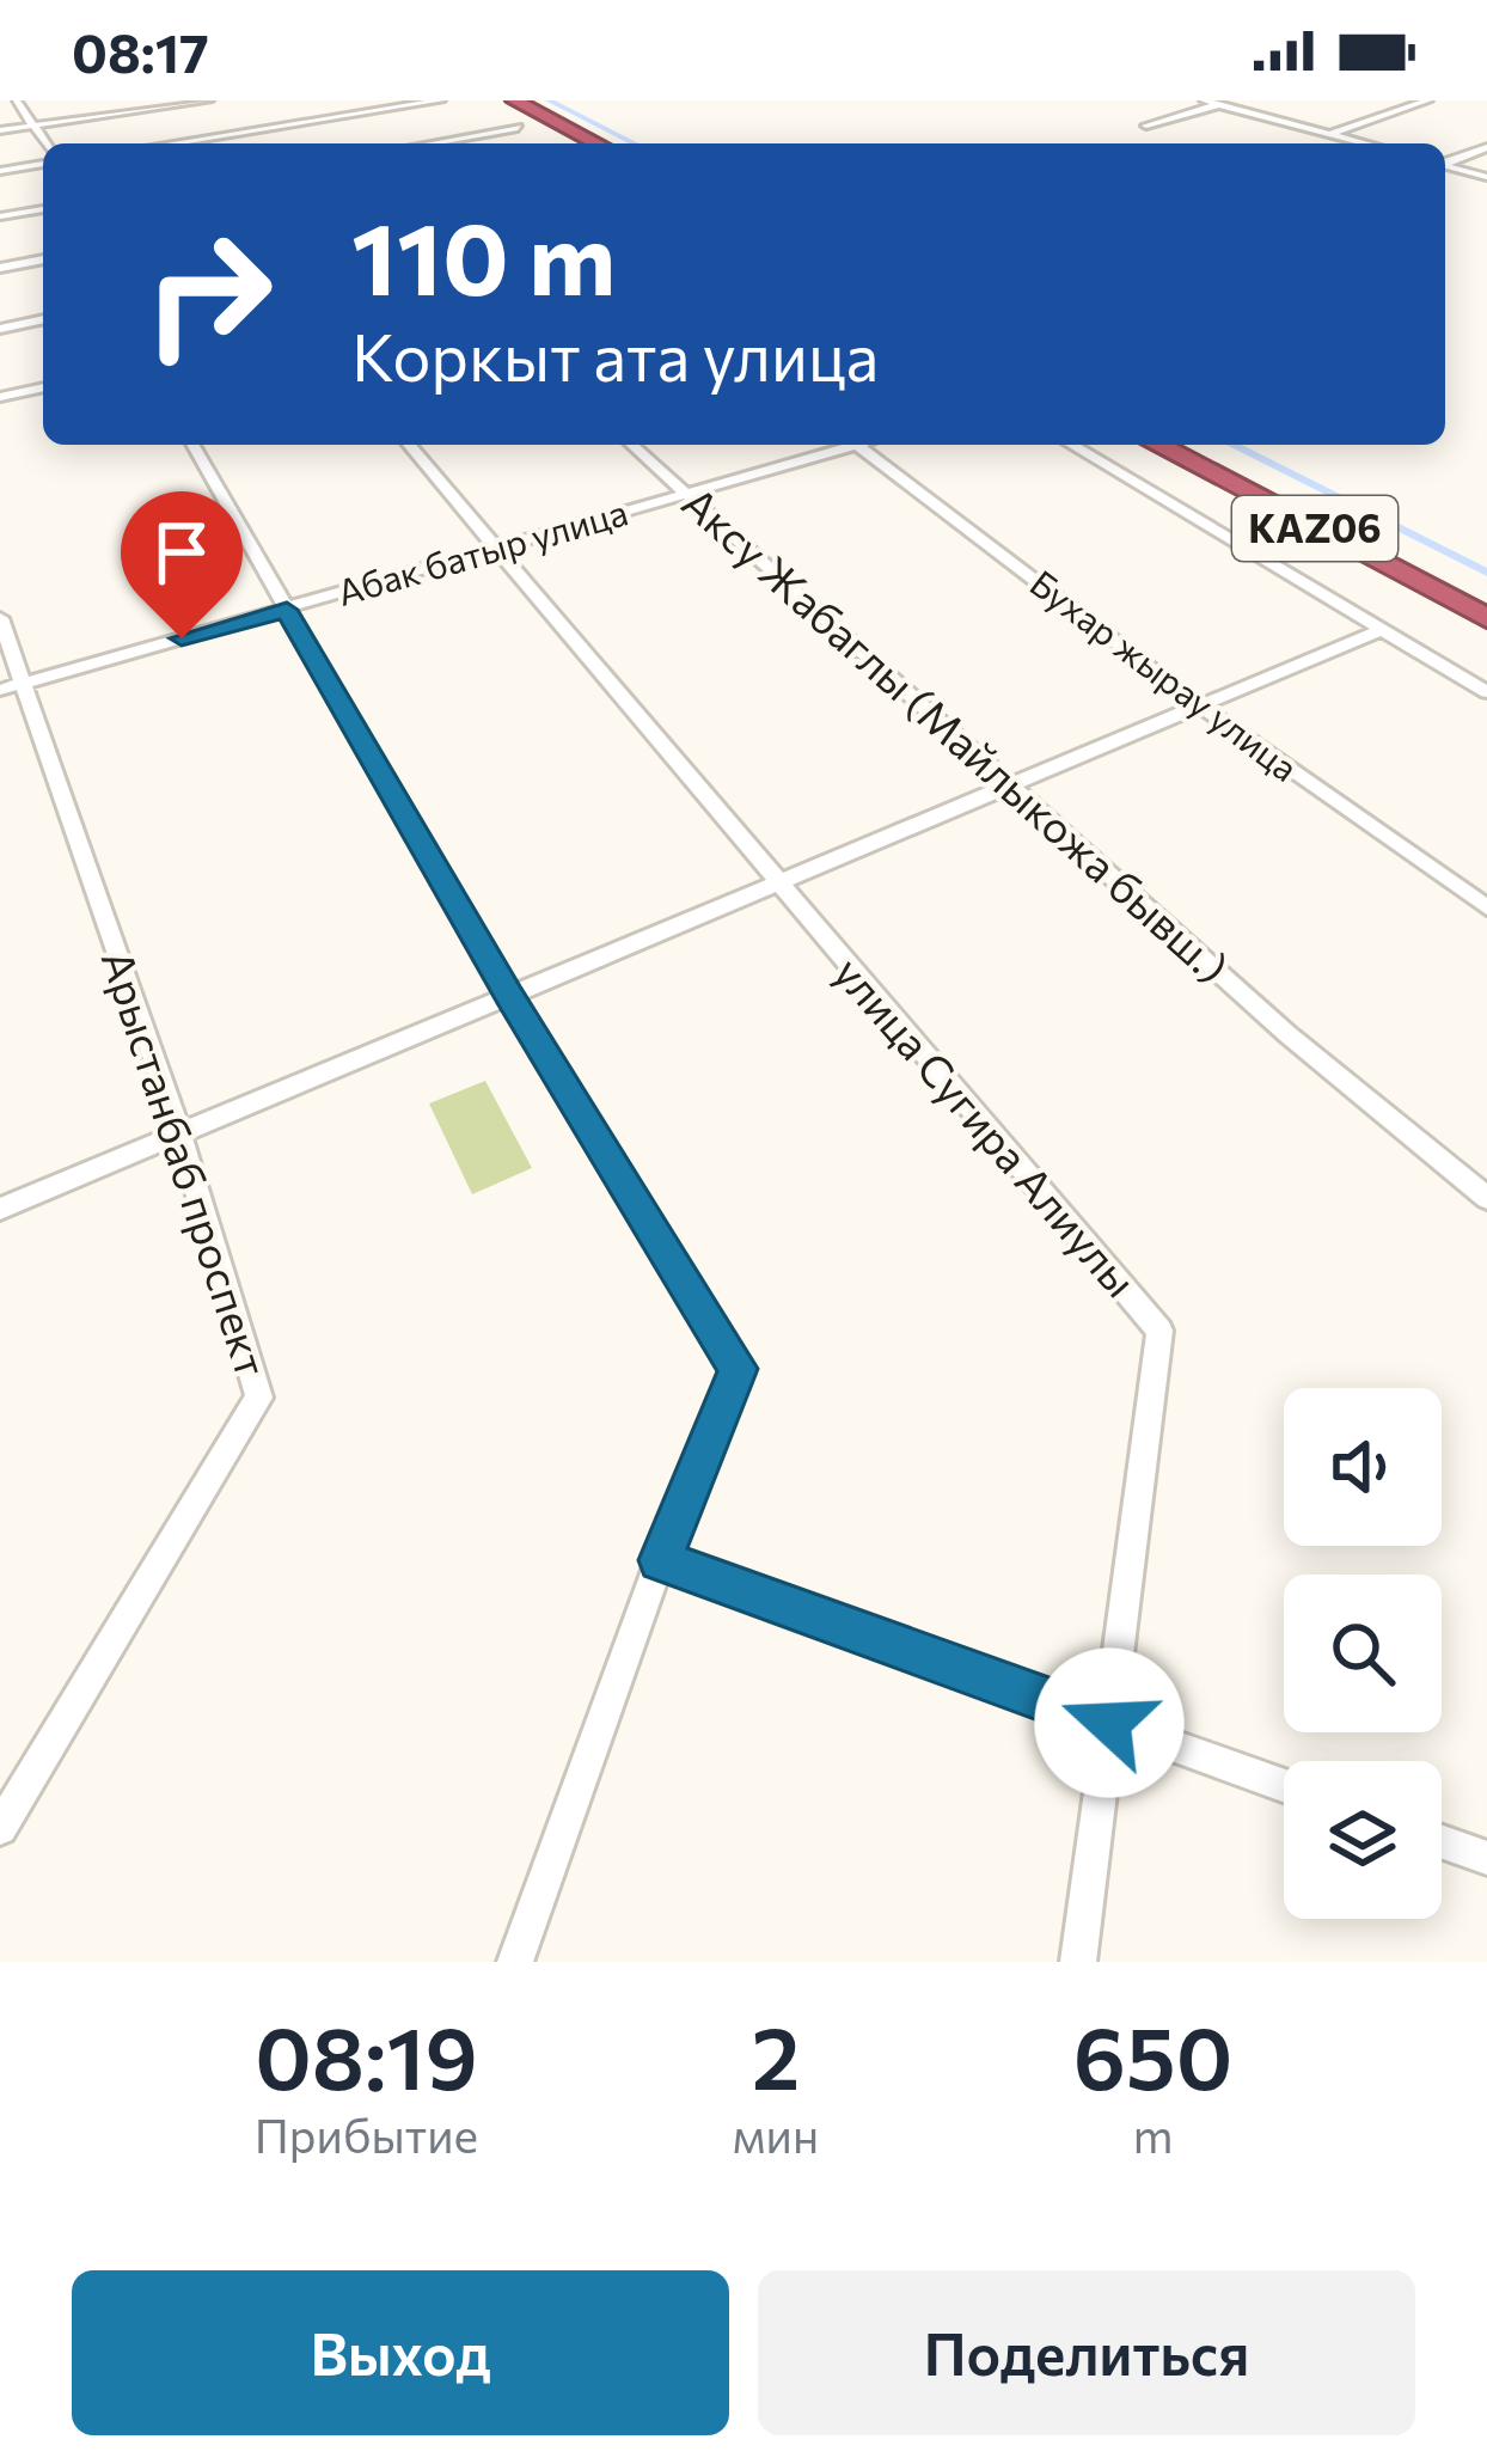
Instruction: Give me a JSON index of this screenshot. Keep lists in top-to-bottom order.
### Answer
{
  "streets": {
    "highway": ["KАZ06"],
    "street": [
      "Абак батыр улица",
      "Бухар жырау улица",
      "Аксу Жабаглы (Майлыкожа бывш.)",
      "улица Сугира Алиулы",
      "Арыстанбаб проспект"
    ]
  },
  "crossings": [
    ["Абак батыр улица", "Аксу Жабаглы (Майлыкожа бывш.)"],
    ["Абак батыр улица", "улица Сугира Алиулы"],
    ["Абак батыр улица", "Арыстанбаб проспект"]
  ],
  "page": {
    "status": "08:17",
    "turn": ["110 m", "Коркыт ата улица"],
    "eta": [
      "08:19",
      "Прибытие",
      "2",
      "мин",
      "650",
      "m"
    ],
    "buttons": ["Выход", "Поделиться"]
  }
}
